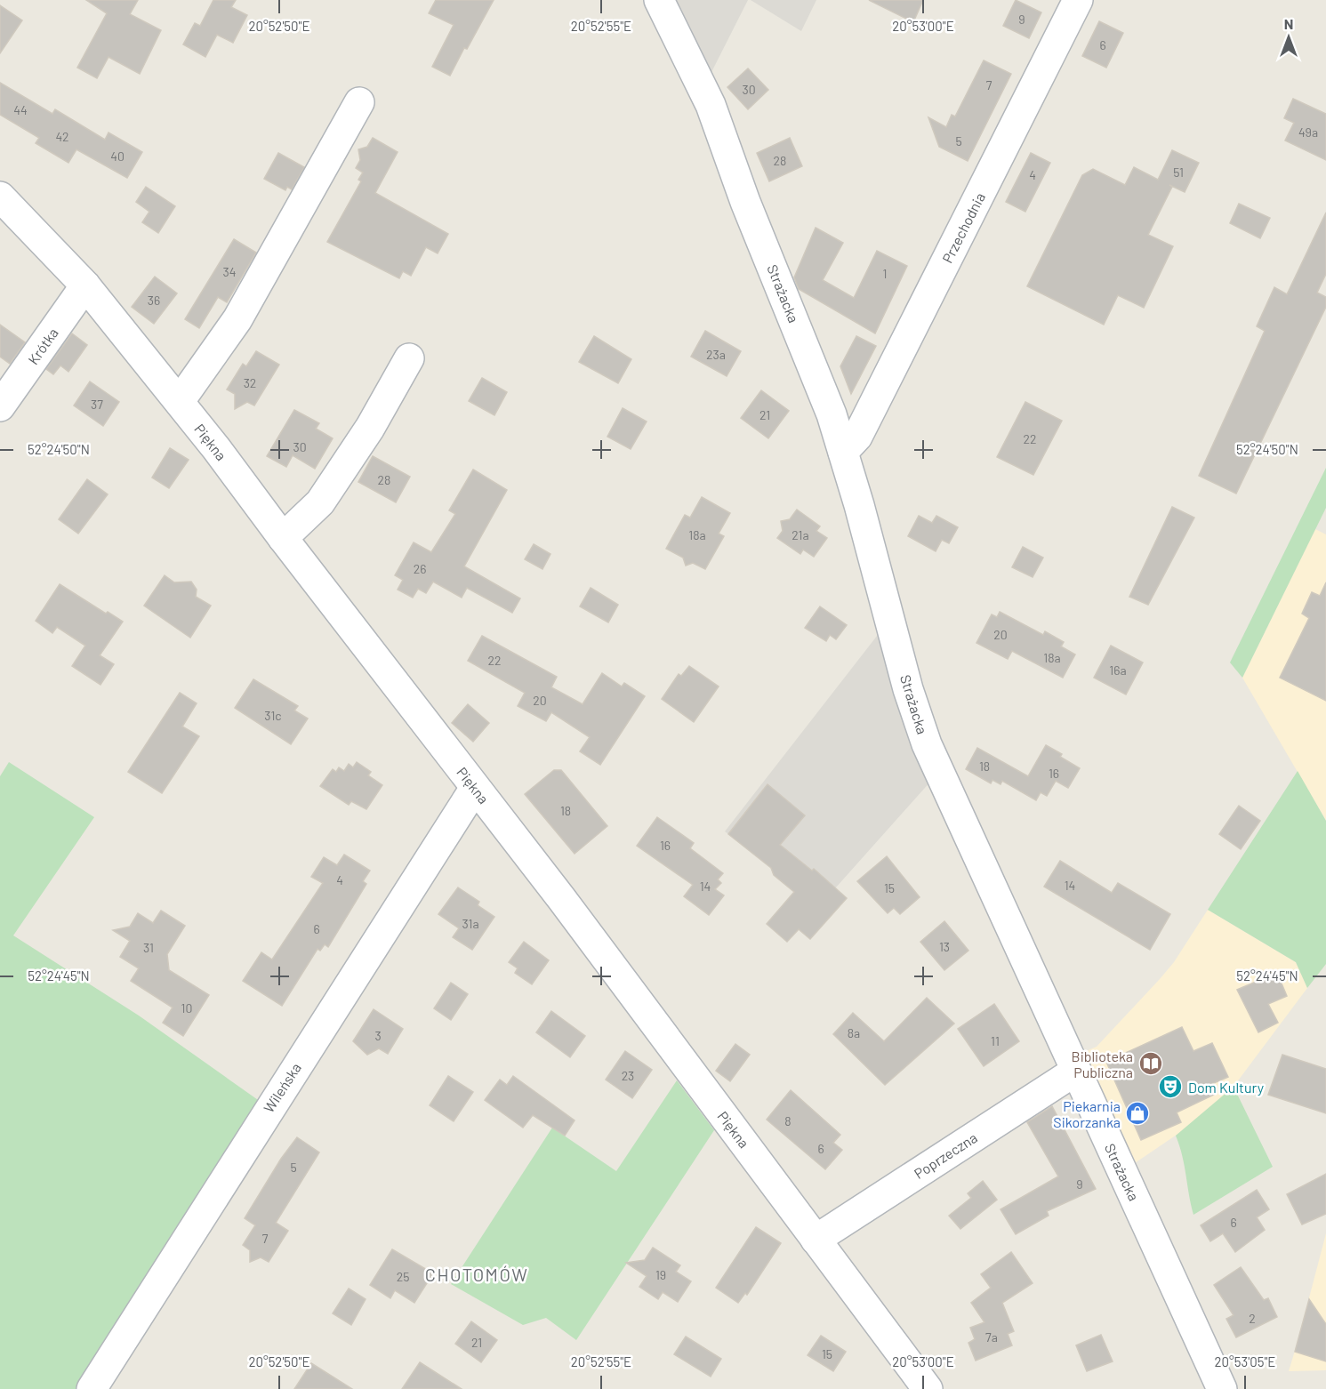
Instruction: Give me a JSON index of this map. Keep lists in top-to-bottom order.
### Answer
{
  "streets": {
    "street": [
      "Przechodnia",
      "Strażacka",
      "Krótka",
      "Piękna",
      "Wileńska",
      "Poprzeczna"
    ]
  },
  "crossings": [
    ["Przechodnia", "Strażacka"],
    ["Strażacka", "Poprzeczna"],
    ["Krótka", "Piękna"],
    ["Piękna", "Wileńska"],
    ["Piękna", "Poprzeczna"]
  ],
  "districts": ["CHOTOMÓW"],
  "places": {
    "library": ["Biblioteka Publiczna"],
    "theatre": ["Dom Kultury"],
    "shop": ["Piekarnia Sikorzanka"]
  },
  "house_numbers": [
    "9",
    "6",
    "7",
    "30",
    "44",
    "49a",
    "42",
    "5",
    "40",
    "28",
    "51",
    "4",
    "34",
    "1",
    "36",
    "23a",
    "32",
    "37",
    "21",
    "22",
    "30",
    "28",
    "18a",
    "21a",
    "26",
    "20",
    "18a",
    "22",
    "16a",
    "20",
    "31c",
    "18",
    "16",
    "18",
    "16",
    "4",
    "14",
    "14",
    "15",
    "31a",
    "6",
    "13",
    "31",
    "10",
    "8a",
    "3",
    "11",
    "23",
    "8",
    "6",
    "5",
    "9",
    "6",
    "7",
    "19",
    "25",
    "2",
    "7a",
    "21",
    "15"
  ],
  "north": "top",
  "coordinates": [
    "20°52'50\"E",
    "20°52'55\"E",
    "20°53'00\"E",
    "52°24'50\"N",
    "52°24'45\"N",
    "20°53'05\"E"
  ]
}
